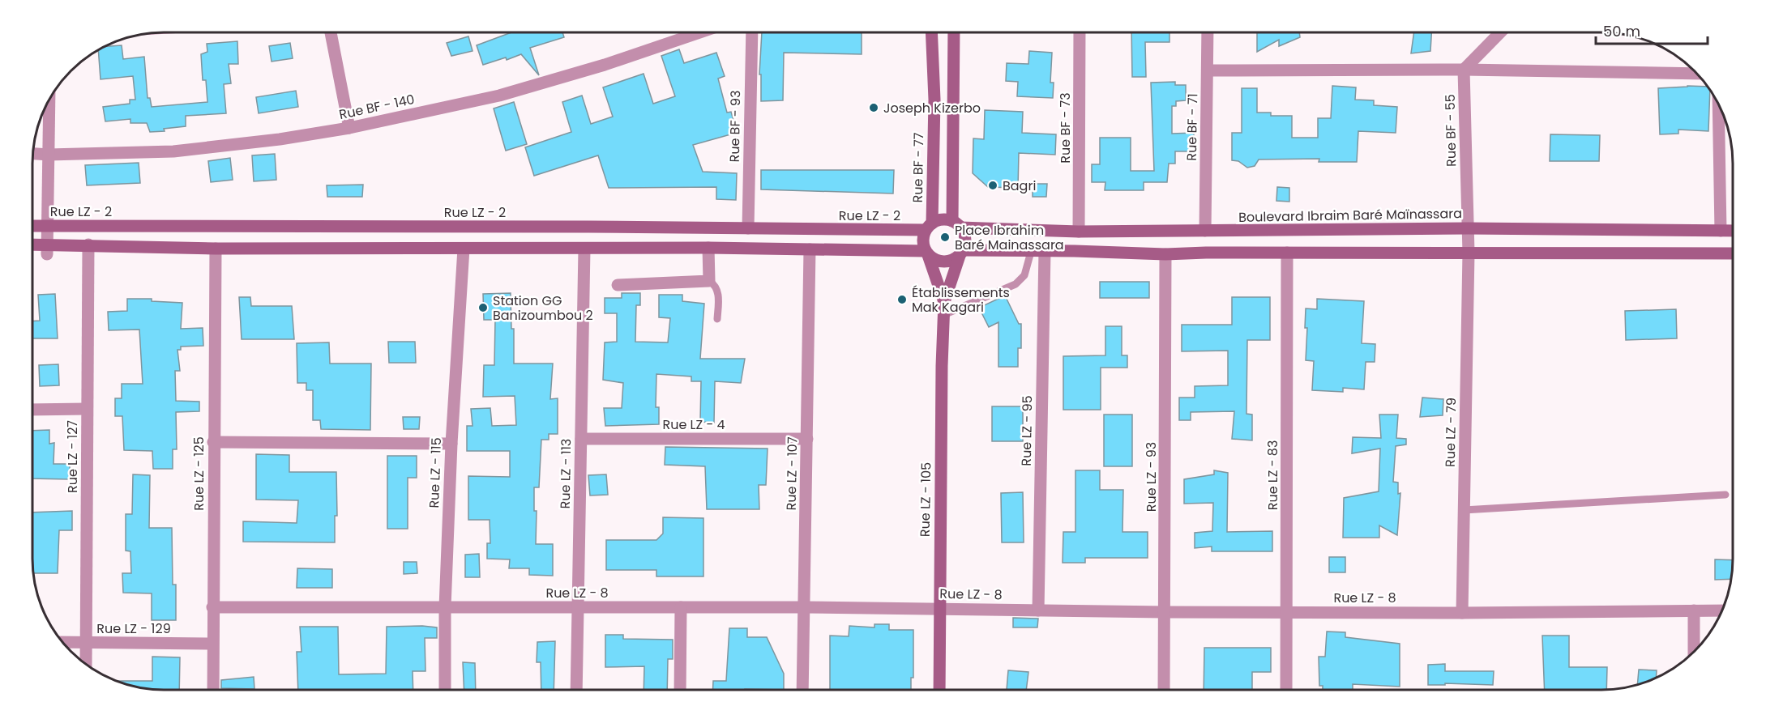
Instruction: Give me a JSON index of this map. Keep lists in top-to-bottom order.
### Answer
{
  "streets": {
    "main road": [
      "Rue BF - 77",
      "Rue LZ - 2",
      "Boulevard Ibraim Baré Maïnassara",
      "Rue LZ - 105"
    ],
    "street": [
      "Rue BF - 140",
      "Rue BF - 93",
      "Rue BF - 71",
      "Rue BF - 73",
      "Rue BF - 55",
      "Rue LZ - 4",
      "Rue LZ - 95",
      "Rue LZ - 79",
      "Rue LZ - 127",
      "Rue LZ - 115",
      "Rue LZ - 125",
      "Rue LZ - 113",
      "Rue LZ - 107",
      "Rue LZ - 83",
      "Rue LZ - 93",
      "Rue LZ - 8",
      "Rue LZ - 129"
    ]
  },
  "crossings": [
    ["Rue BF - 93", "Rue LZ - 2"],
    ["Rue BF - 71", "Boulevard Ibraim Baré Maïnassara"],
    ["Rue BF - 73", "Boulevard Ibraim Baré Maïnassara"],
    ["Rue BF - 55", "Boulevard Ibraim Baré Maïnassara"],
    ["Rue BF - 55", "Rue LZ - 79"],
    ["Rue BF - 77", "Rue LZ - 2"],
    ["Rue BF - 77", "Boulevard Ibraim Baré Maïnassara"],
    ["Rue BF - 77", "Rue LZ - 105"],
    ["Rue LZ - 2", "Boulevard Ibraim Baré Maïnassara"],
    ["Rue LZ - 2", "Rue LZ - 105"],
    ["Boulevard Ibraim Baré Maïnassara", "Rue LZ - 105"],
    ["Rue LZ - 4", "Rue LZ - 113"],
    ["Rue LZ - 4", "Rue LZ - 107"],
    ["Rue LZ - 95", "Rue LZ - 8"],
    ["Rue LZ - 79", "Rue LZ - 8"],
    ["Rue LZ - 127", "Rue LZ - 129"],
    ["Rue LZ - 115", "Rue LZ - 8"],
    ["Rue LZ - 125", "Rue LZ - 8"],
    ["Rue LZ - 125", "Rue LZ - 129"],
    ["Rue LZ - 113", "Rue LZ - 8"],
    ["Rue LZ - 107", "Rue LZ - 8"],
    ["Rue LZ - 83", "Rue LZ - 8"],
    ["Rue LZ - 93", "Rue LZ - 8"],
    ["Rue LZ - 105", "Rue LZ - 8"]
  ],
  "places": [
    "Joseph Kizerbo",
    "Bagri",
    "Place Ibrahim Baré Mainassara",
    "Établissements Mak Kagari",
    "Station GG Banizoumbou 2"
  ],
  "scale_bar": "50 m"
}
